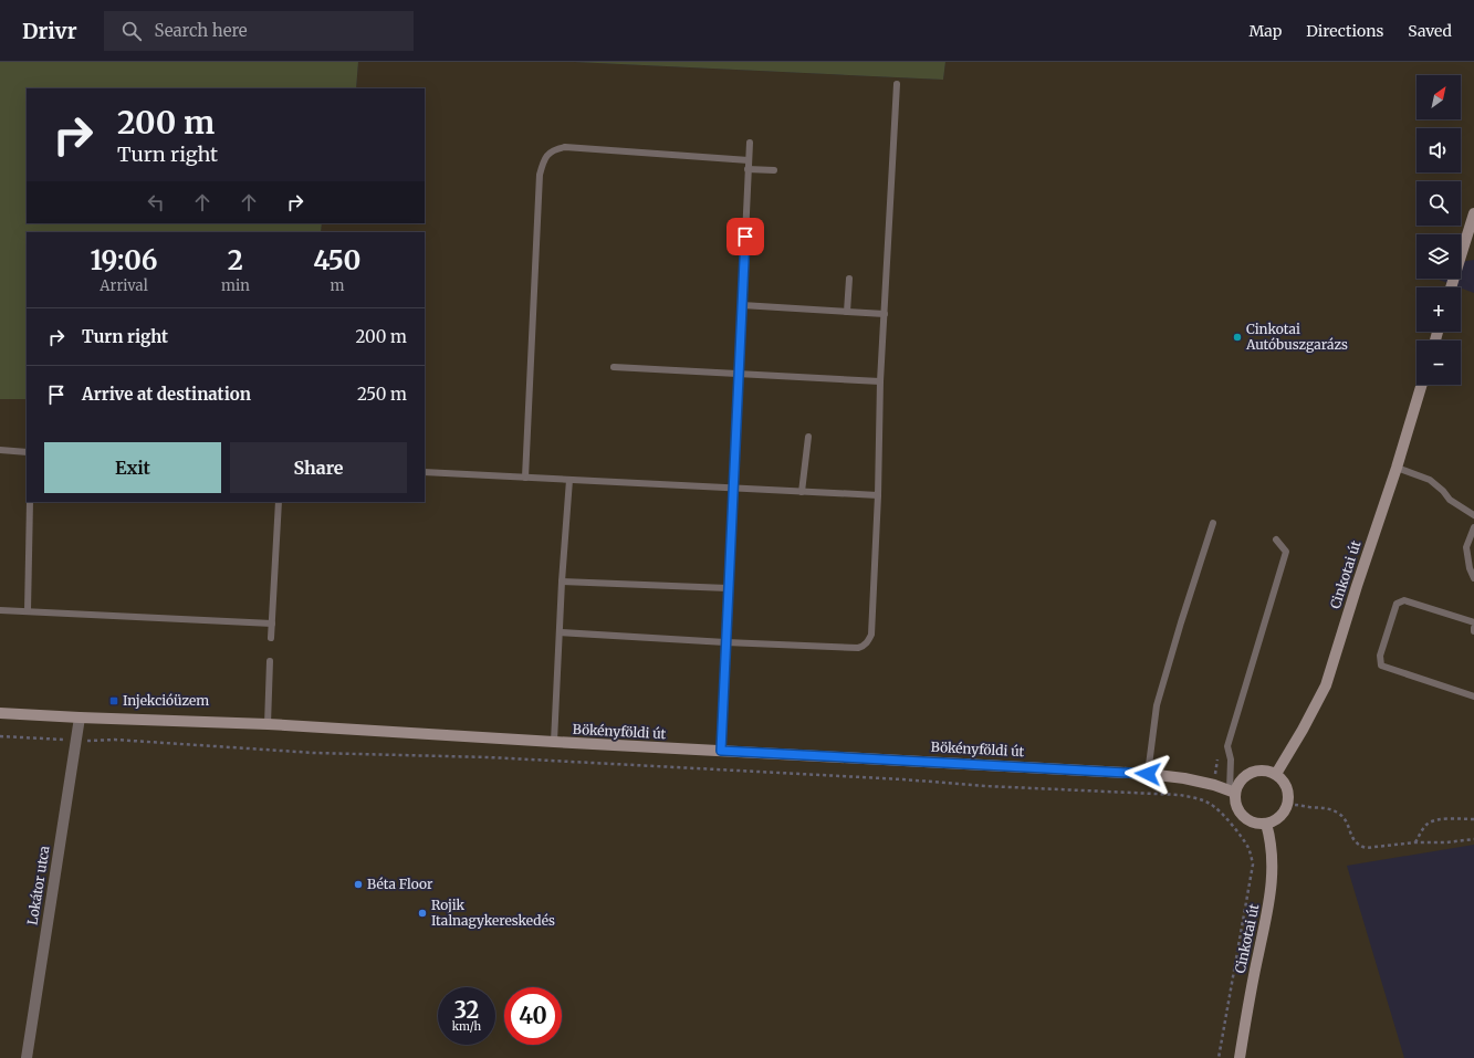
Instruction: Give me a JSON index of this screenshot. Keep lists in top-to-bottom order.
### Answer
{
  "streets": {
    "street": ["Cinkotai út", "Bökényföldi út", "Lokátor utca"]
  },
  "crossings": [
    ["Cinkotai út", "Bökényföldi út"],
    ["Bökényföldi út", "Lokátor utca"]
  ],
  "places": {
    "other": ["Cinkotai Autóbuszgarázs", "Béta Floor", "Rojik Italnagykereskedés"],
    "transit": ["Injekcióüzem"]
  },
  "north": "top right",
  "page": {
    "header": "Drivr",
    "search": "Search here",
    "nav": ["Map", "Directions", "Saved"],
    "map_buttons": ["+", "−"],
    "turn": ["200 m", "Turn right"],
    "eta": [
      "19:06",
      "Arrival",
      "2",
      "min",
      "450",
      "m"
    ],
    "list": [
      {
        "name": "Turn right",
        "value": "200 m"
      },
      {
        "name": "Arrive at destination",
        "value": "250 m"
      }
    ],
    "buttons": ["Exit", "Share"],
    "speed": "32 km/h",
    "limit": "40"
  }
}
